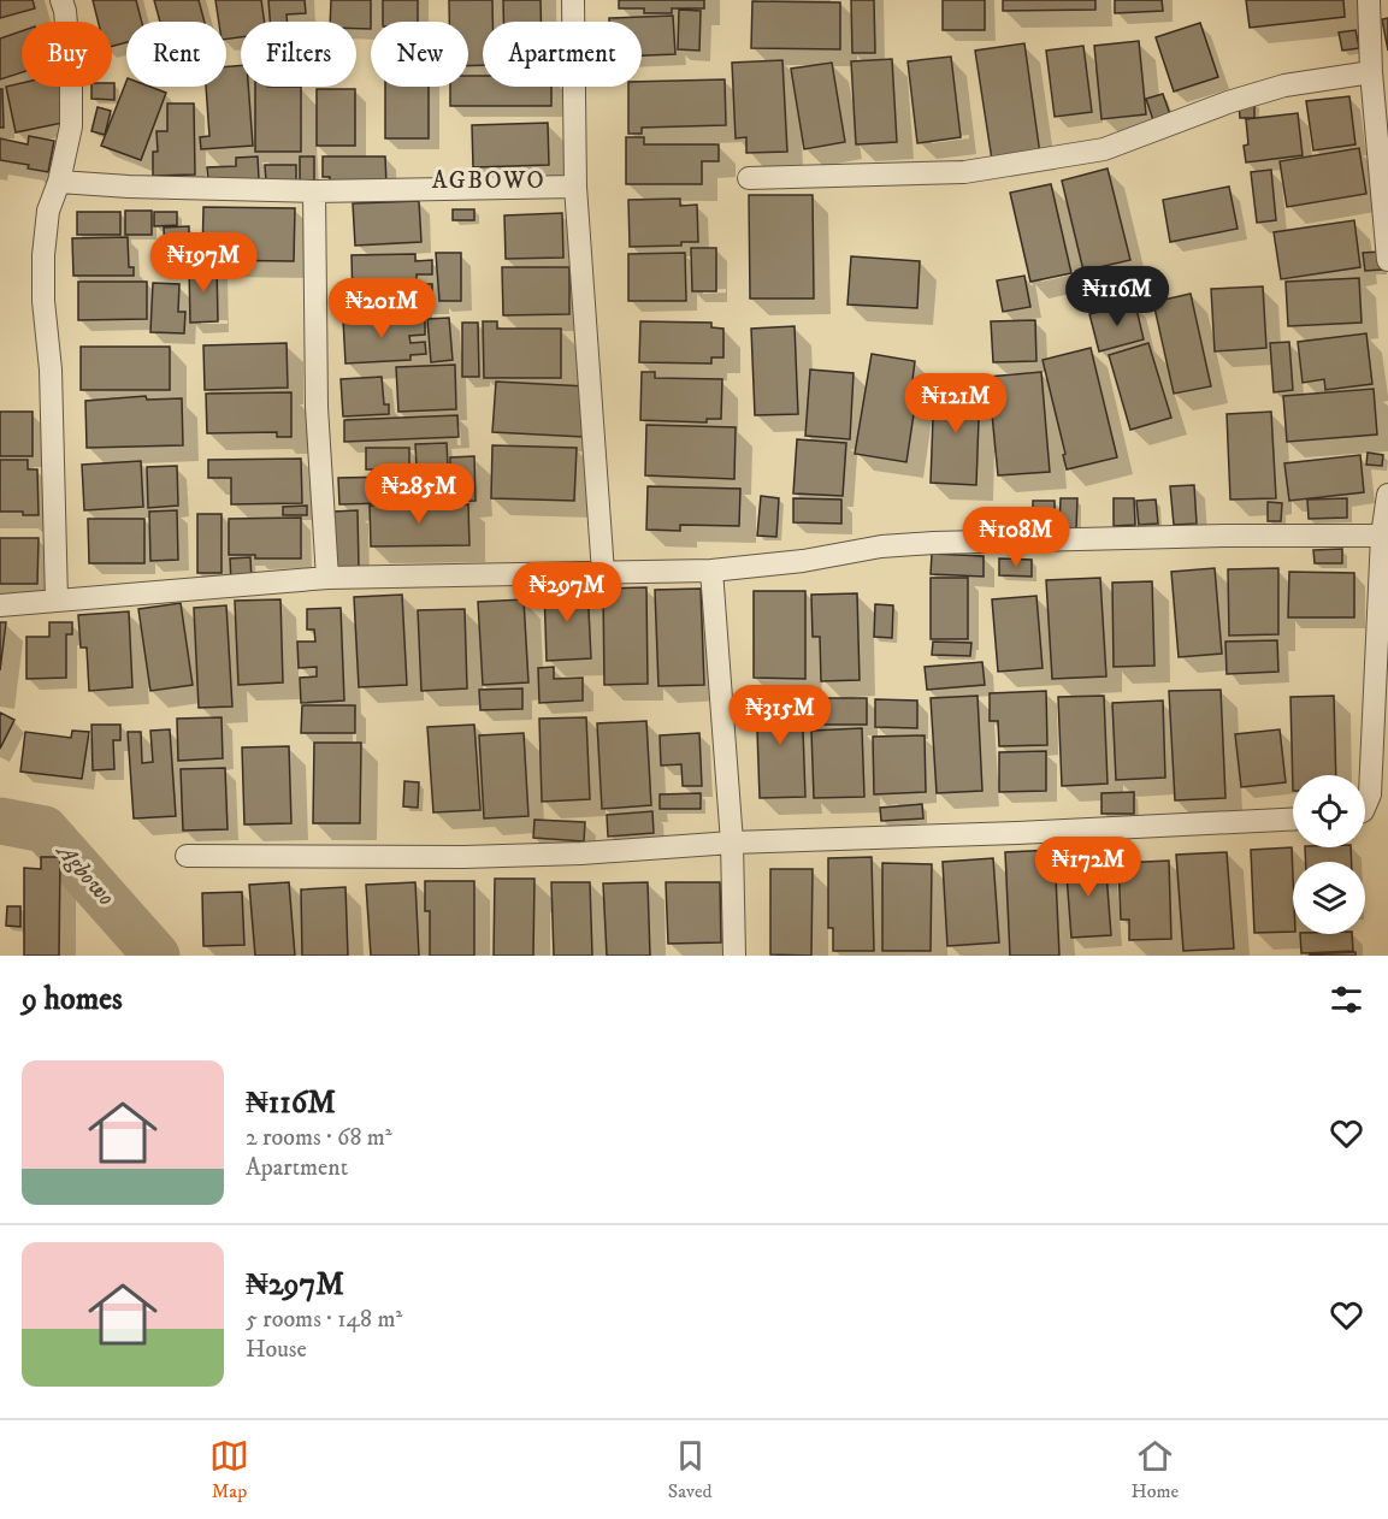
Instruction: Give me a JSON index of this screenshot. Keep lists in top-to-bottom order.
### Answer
{
  "districts": ["AGBOWO"],
  "water": ["Agbowo"],
  "page": {
    "chip": [
      "Buy",
      "Rent",
      "Filters",
      "New",
      "Apartment"
    ],
    "price": [
      "₦197M",
      "₦116M",
      "₦201M",
      "₦121M",
      "₦285M",
      "₦108M",
      "₦297M",
      "₦315M",
      "₦172M"
    ],
    "heading": "9 homes",
    "list": [
      {
        "name": "₦116M",
        "note": "2 rooms · 68 m² · Apartment"
      },
      {
        "name": "₦297M",
        "note": "5 rooms · 148 m² · House"
      }
    ],
    "tabs": ["Map", "Saved", "Home"]
  }
}
